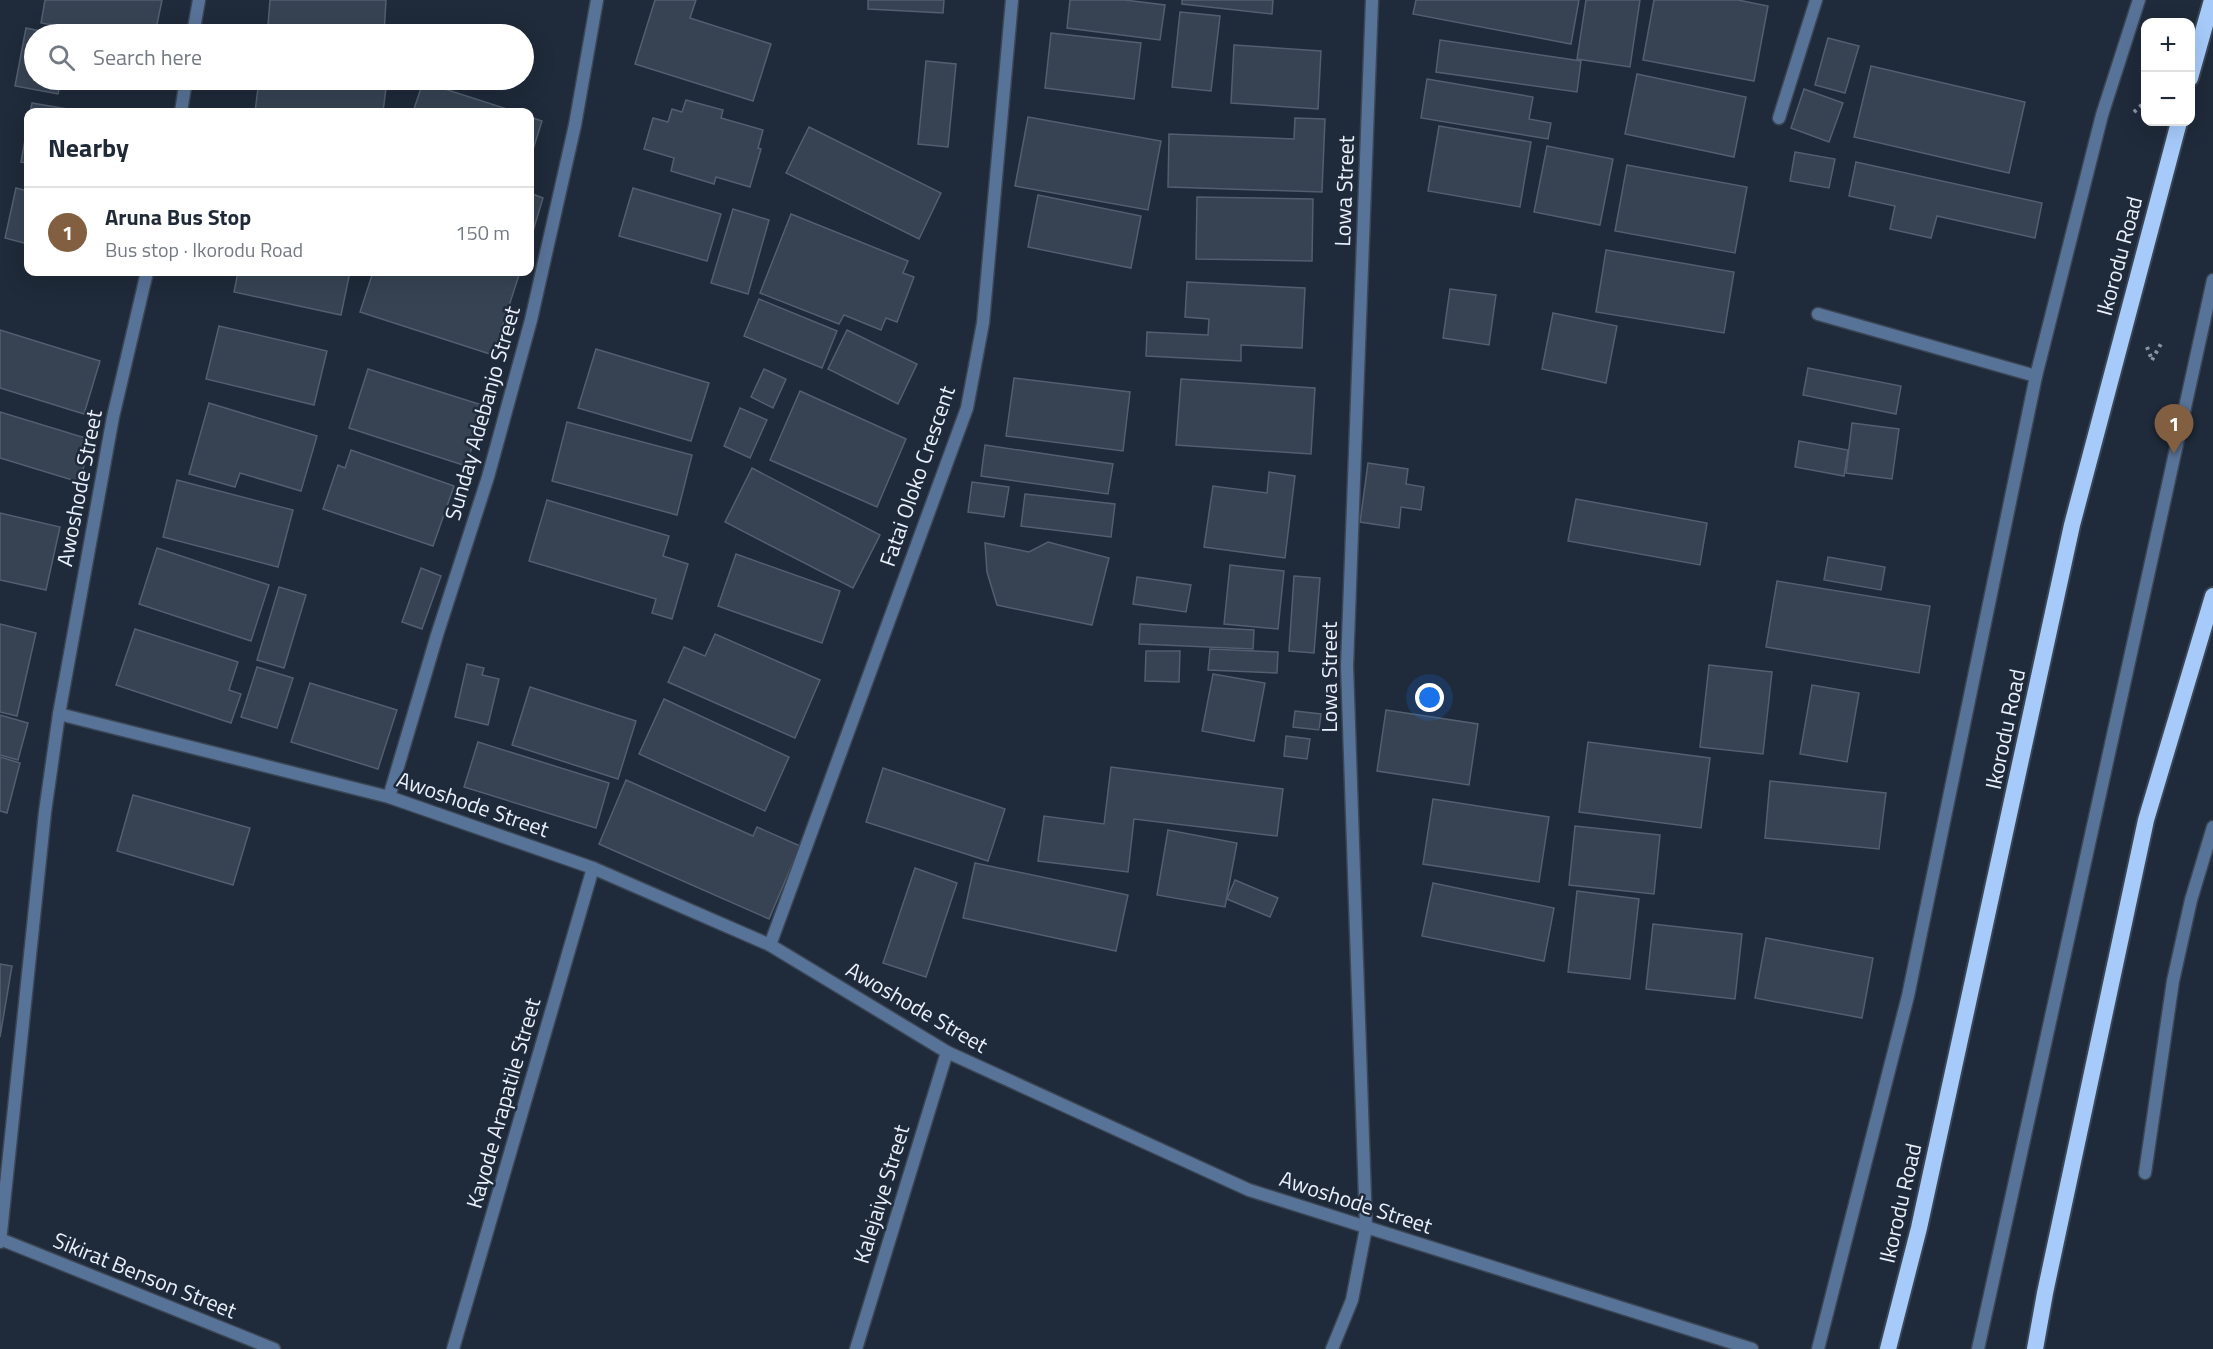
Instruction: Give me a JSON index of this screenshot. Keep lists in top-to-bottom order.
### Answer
{
  "streets": {
    "highway": ["Ikorodu Road"],
    "street": [
      "Lowa Street",
      "Sunday Adebanjo Street",
      "Fatai Oloko Crescent",
      "Awoshode Street",
      "Kayode Arapatile Street",
      "Kalejaiye Street",
      "Sikirat Benson Street"
    ]
  },
  "crossings": [
    ["Lowa Street", "Awoshode Street"],
    ["Sunday Adebanjo Street", "Awoshode Street"],
    ["Fatai Oloko Crescent", "Awoshode Street"],
    ["Awoshode Street", "Kayode Arapatile Street"],
    ["Awoshode Street", "Kalejaiye Street"],
    ["Awoshode Street", "Sikirat Benson Street"]
  ],
  "page": {
    "map_buttons": ["+", "−"],
    "search": "Search here",
    "heading": "Nearby",
    "list": [
      {
        "mark": "1",
        "name": "Aruna Bus Stop",
        "note": "Bus stop · Ikorodu Road",
        "value": "150 m"
      }
    ],
    "pins": "1"
  }
}
